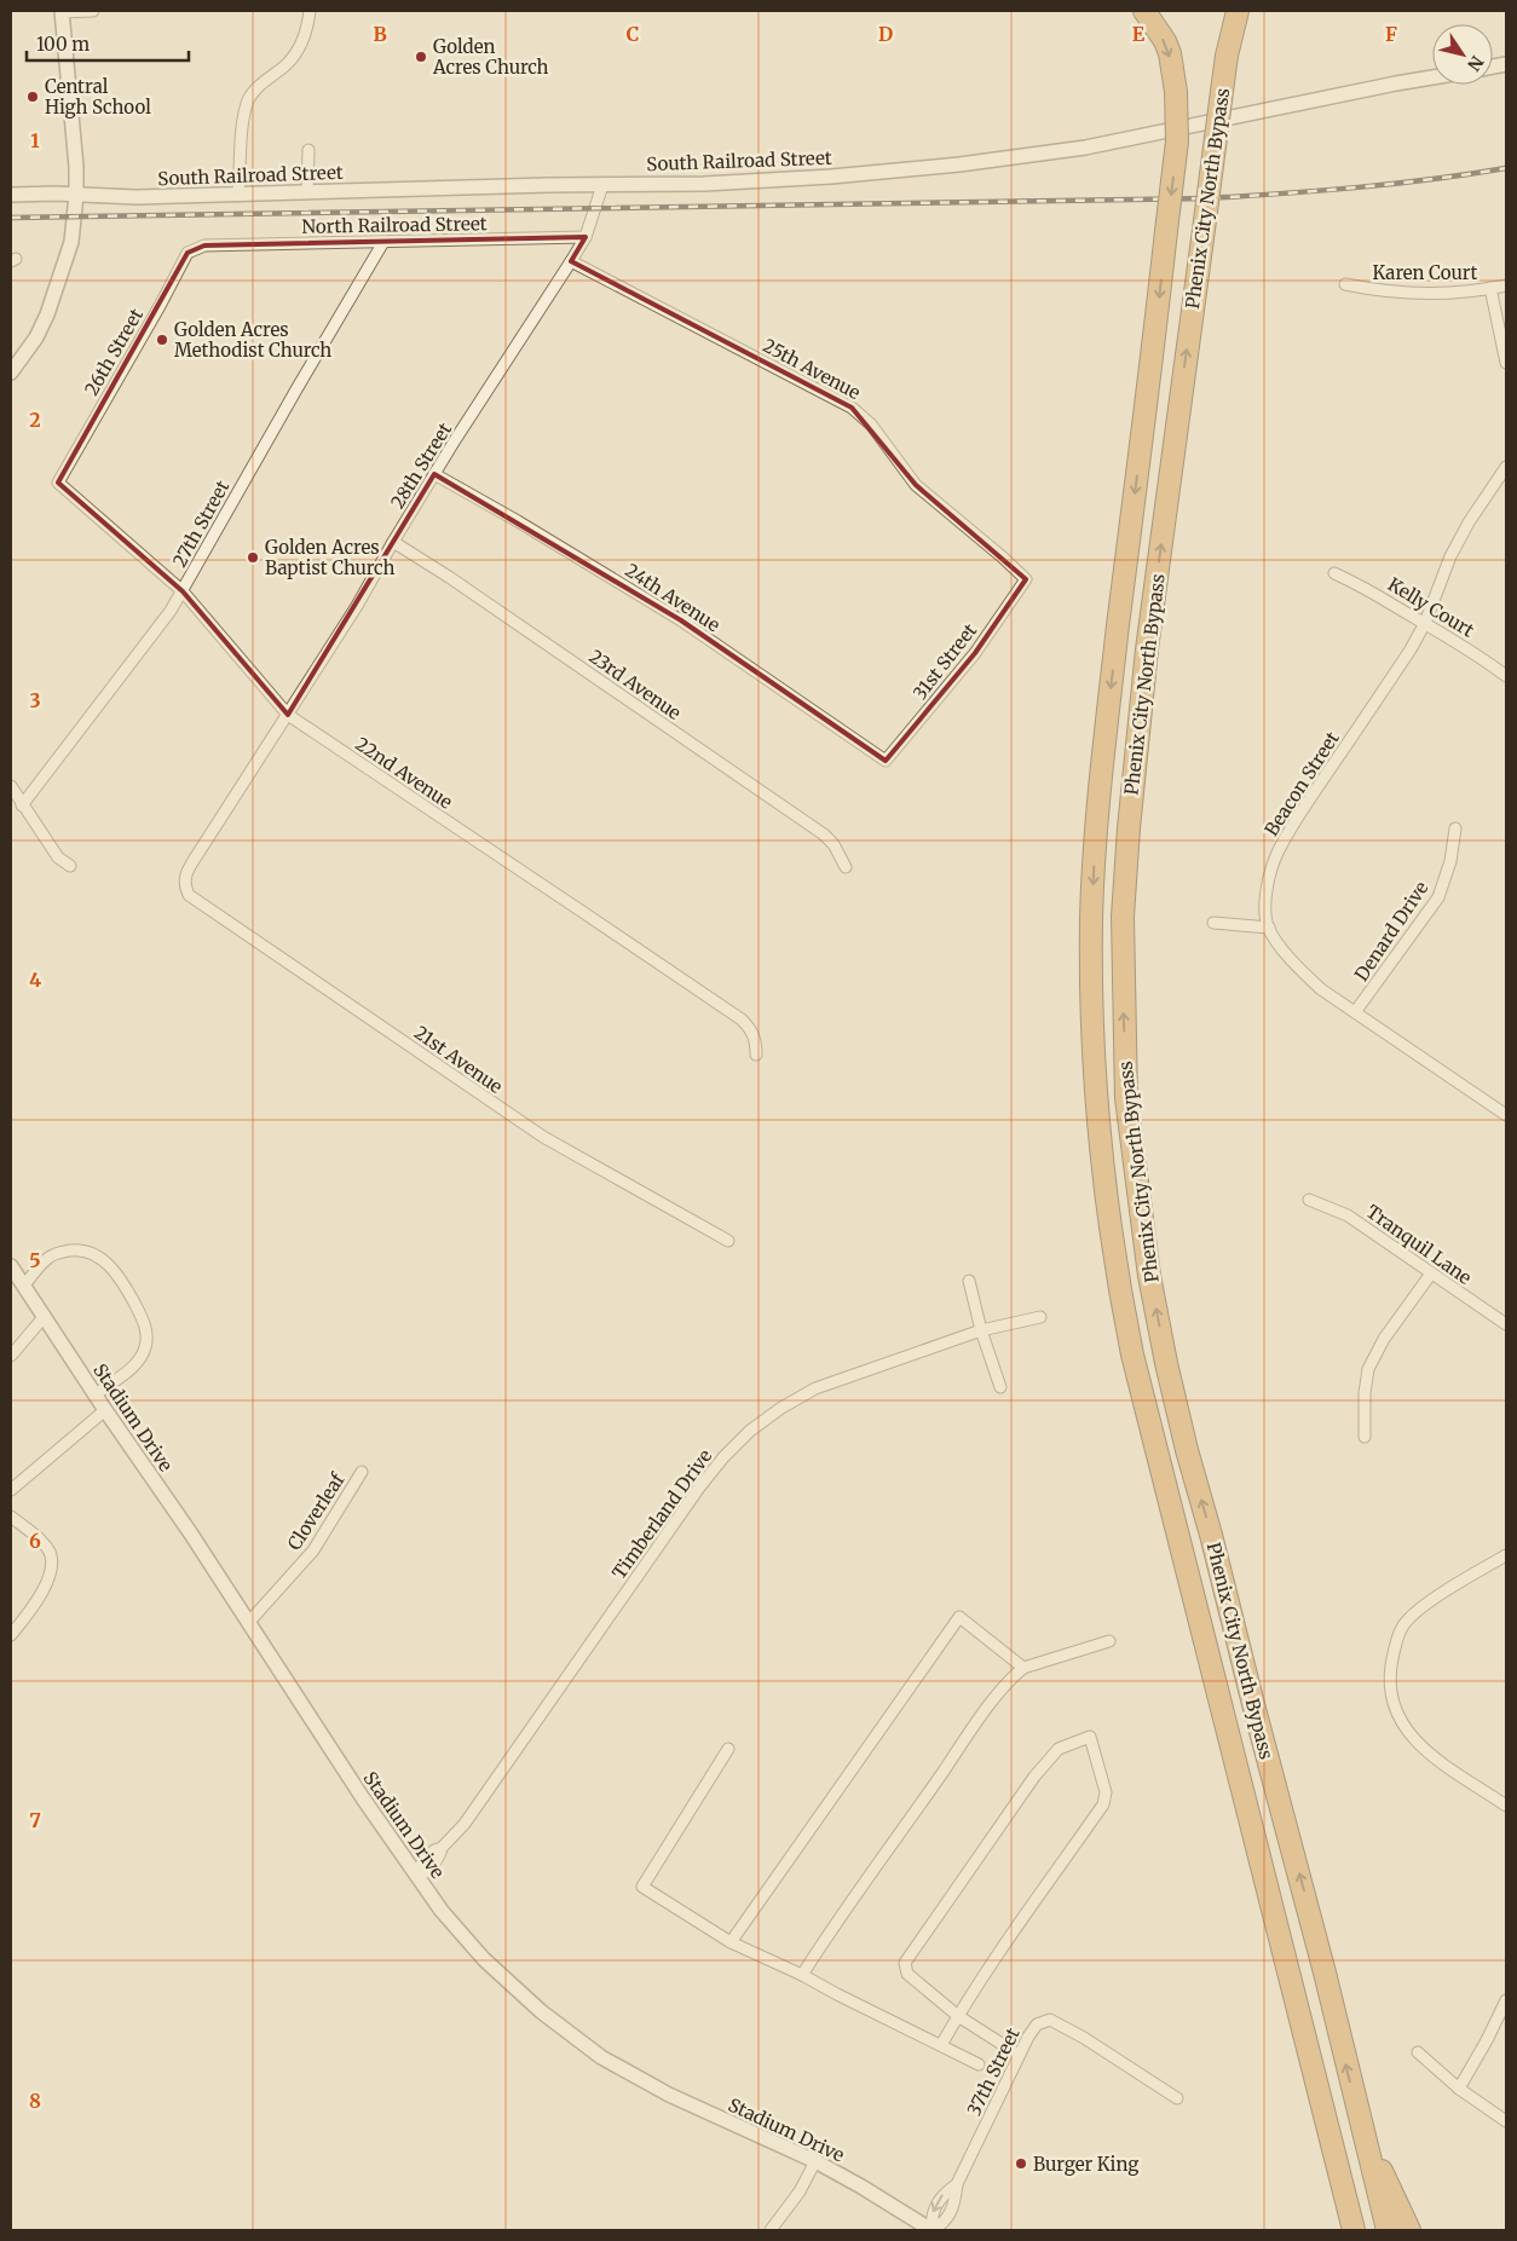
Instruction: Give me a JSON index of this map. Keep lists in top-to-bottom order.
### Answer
{
  "streets": {
    "highway": ["Phenix City North Bypass"],
    "street": [
      "South Railroad Street",
      "North Railroad Street",
      "Karen Court",
      "26th Street",
      "25th Avenue",
      "28th Street",
      "27th Street",
      "24th Avenue",
      "Kelly Court",
      "31st Street",
      "23rd Avenue",
      "22nd Avenue",
      "Beacon Street",
      "Denard Drive",
      "21st Avenue",
      "Tranquil Lane",
      "Stadium Drive",
      "Cloverleaf",
      "Timberland Drive",
      "37th Street"
    ]
  },
  "crossings": [
    ["South Railroad Street", "28th Street"],
    ["North Railroad Street", "26th Street"],
    ["North Railroad Street", "28th Street"],
    ["North Railroad Street", "27th Street"],
    ["26th Street", "22nd Avenue"],
    ["25th Avenue", "28th Street"],
    ["25th Avenue", "31st Street"],
    ["28th Street", "24th Avenue"],
    ["28th Street", "23rd Avenue"],
    ["28th Street", "22nd Avenue"],
    ["28th Street", "21st Avenue"],
    ["27th Street", "22nd Avenue"],
    ["24th Avenue", "31st Street"],
    ["Kelly Court", "Beacon Street"],
    ["Stadium Drive", "Cloverleaf"],
    ["Stadium Drive", "Timberland Drive"],
    ["Stadium Drive", "37th Street"]
  ],
  "places": [
    "Golden Acres Church",
    "Central High School",
    "Golden Acres Methodist Church",
    "Golden Acres Baptist Church",
    "Burger King"
  ],
  "scale_bar": "100 m",
  "north": "bottom right",
  "grid": {
    "columns": [
      "B",
      "C",
      "D",
      "E",
      "F"
    ],
    "rows": [
      "1",
      "2",
      "3",
      "4",
      "5",
      "6",
      "7",
      "8"
    ]
  }
}
